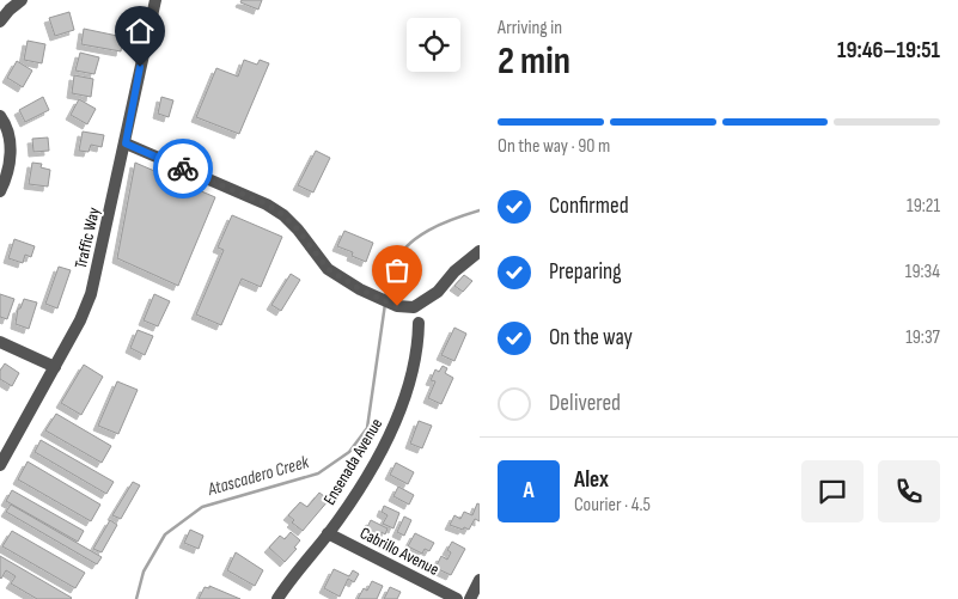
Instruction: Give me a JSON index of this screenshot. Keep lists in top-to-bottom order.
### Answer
{
  "streets": {
    "street": ["Traffic Way", "Ensenada Avenue", "Cabrillo Avenue"]
  },
  "crossings": [
    ["Ensenada Avenue", "Cabrillo Avenue"]
  ],
  "water": ["Atascadero Creek"],
  "page": {
    "heading": ["2 min", "Arriving in", "19:46–19:51"],
    "panel": ["Alex", "Courier · 4.5"],
    "bar": "On the way · 90 m",
    "list": [
      ["Confirmed", "19:21"],
      ["Preparing", "19:34"],
      ["On the way", "19:37"],
      "Delivered"
    ],
    "round": "A"
  }
}
